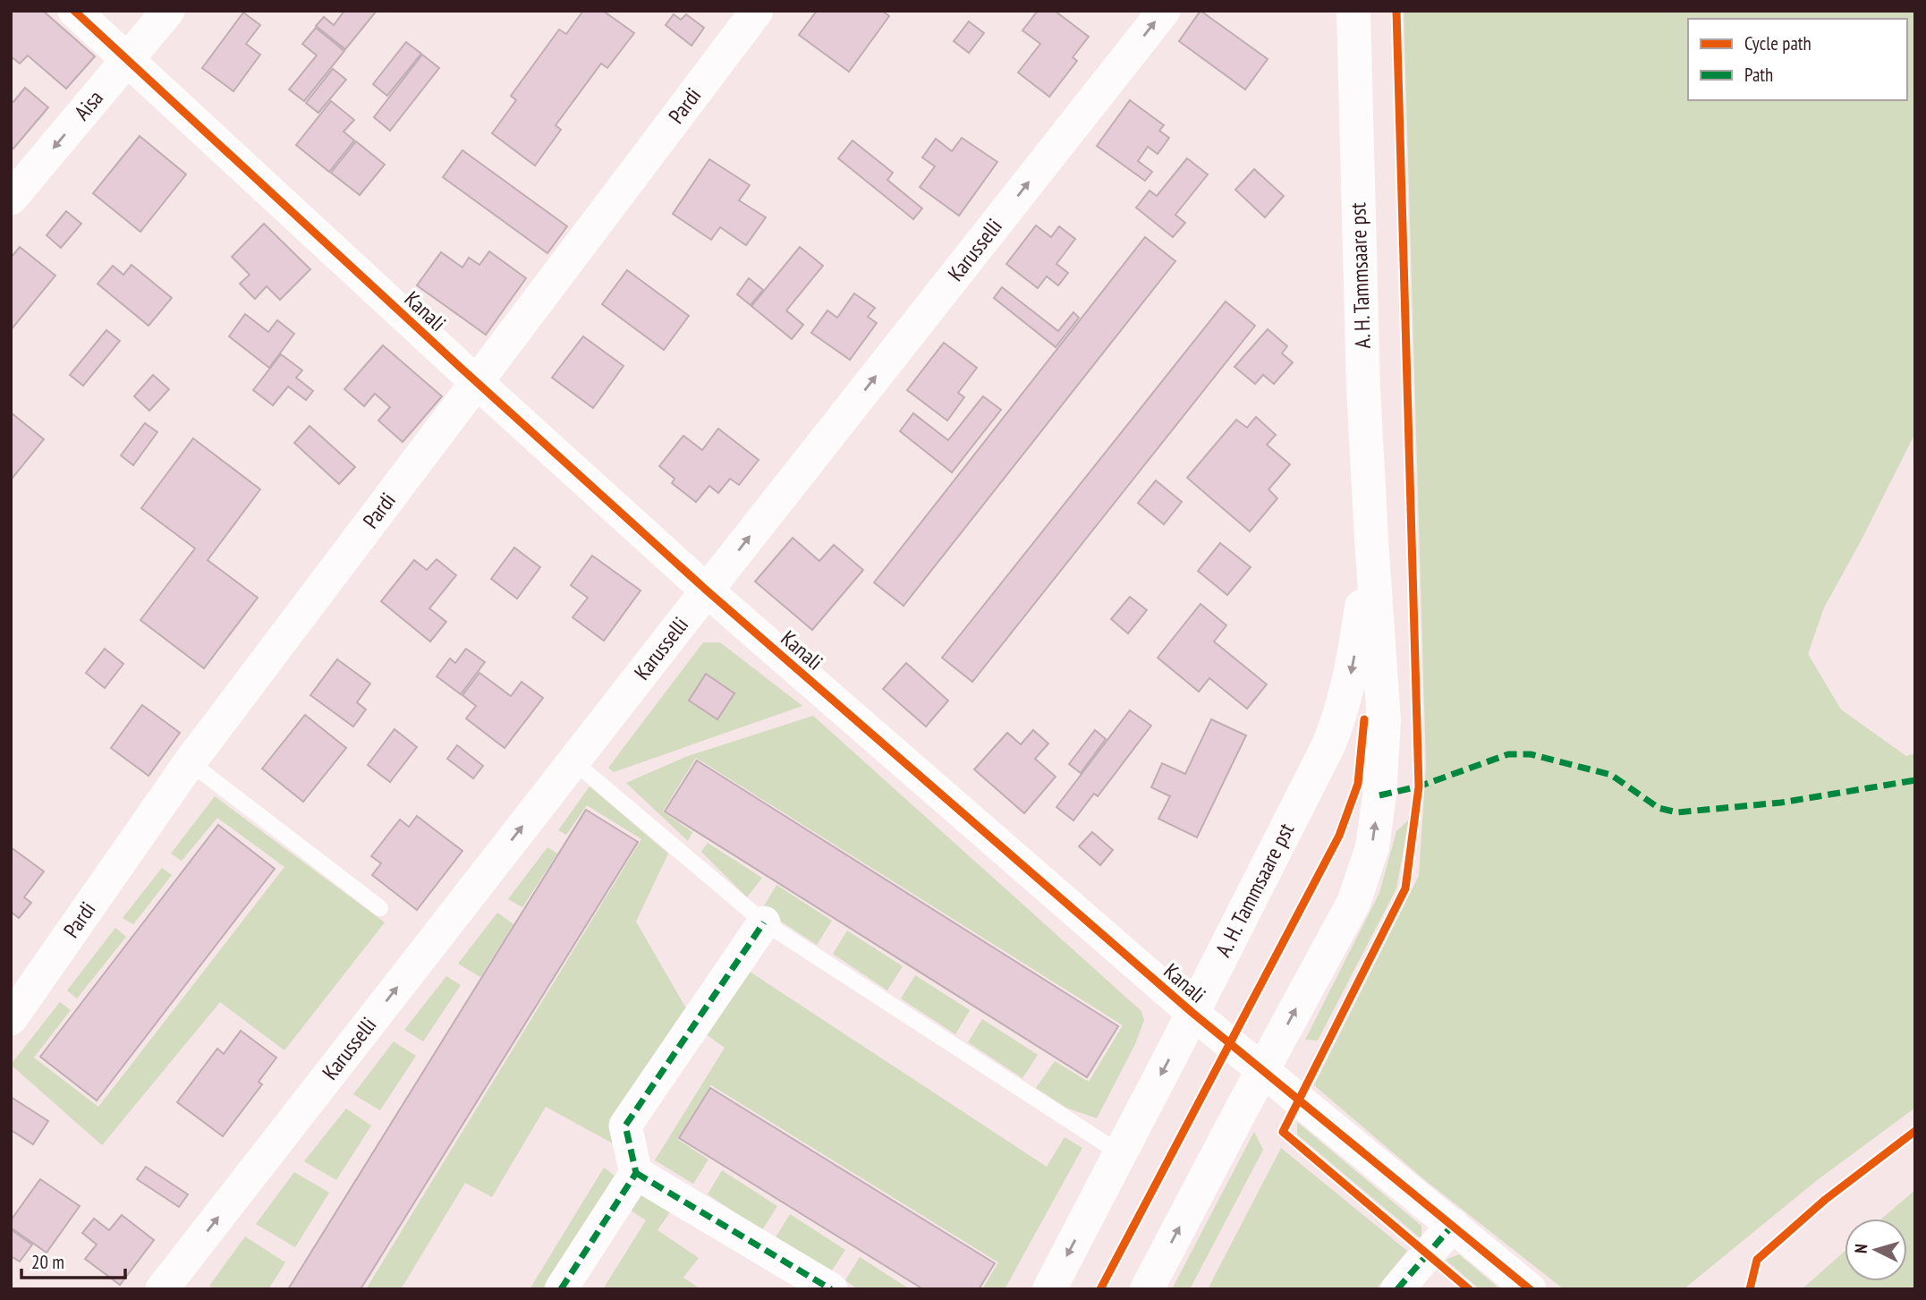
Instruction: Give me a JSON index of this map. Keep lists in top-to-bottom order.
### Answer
{
  "streets": {
    "street": [
      "Aisa",
      "Pardi",
      "Karusselli",
      "A. H. Tammsaare pst",
      "Kanali"
    ]
  },
  "crossings": [
    ["Aisa", "Kanali"],
    ["Pardi", "Kanali"],
    ["Karusselli", "Kanali"],
    ["A. H. Tammsaare pst", "Kanali"]
  ],
  "one_way": ["Aisa", "Karusselli"],
  "legend": ["Cycle path", "Path"],
  "scale_bar": "20 m",
  "north": "left"
}
